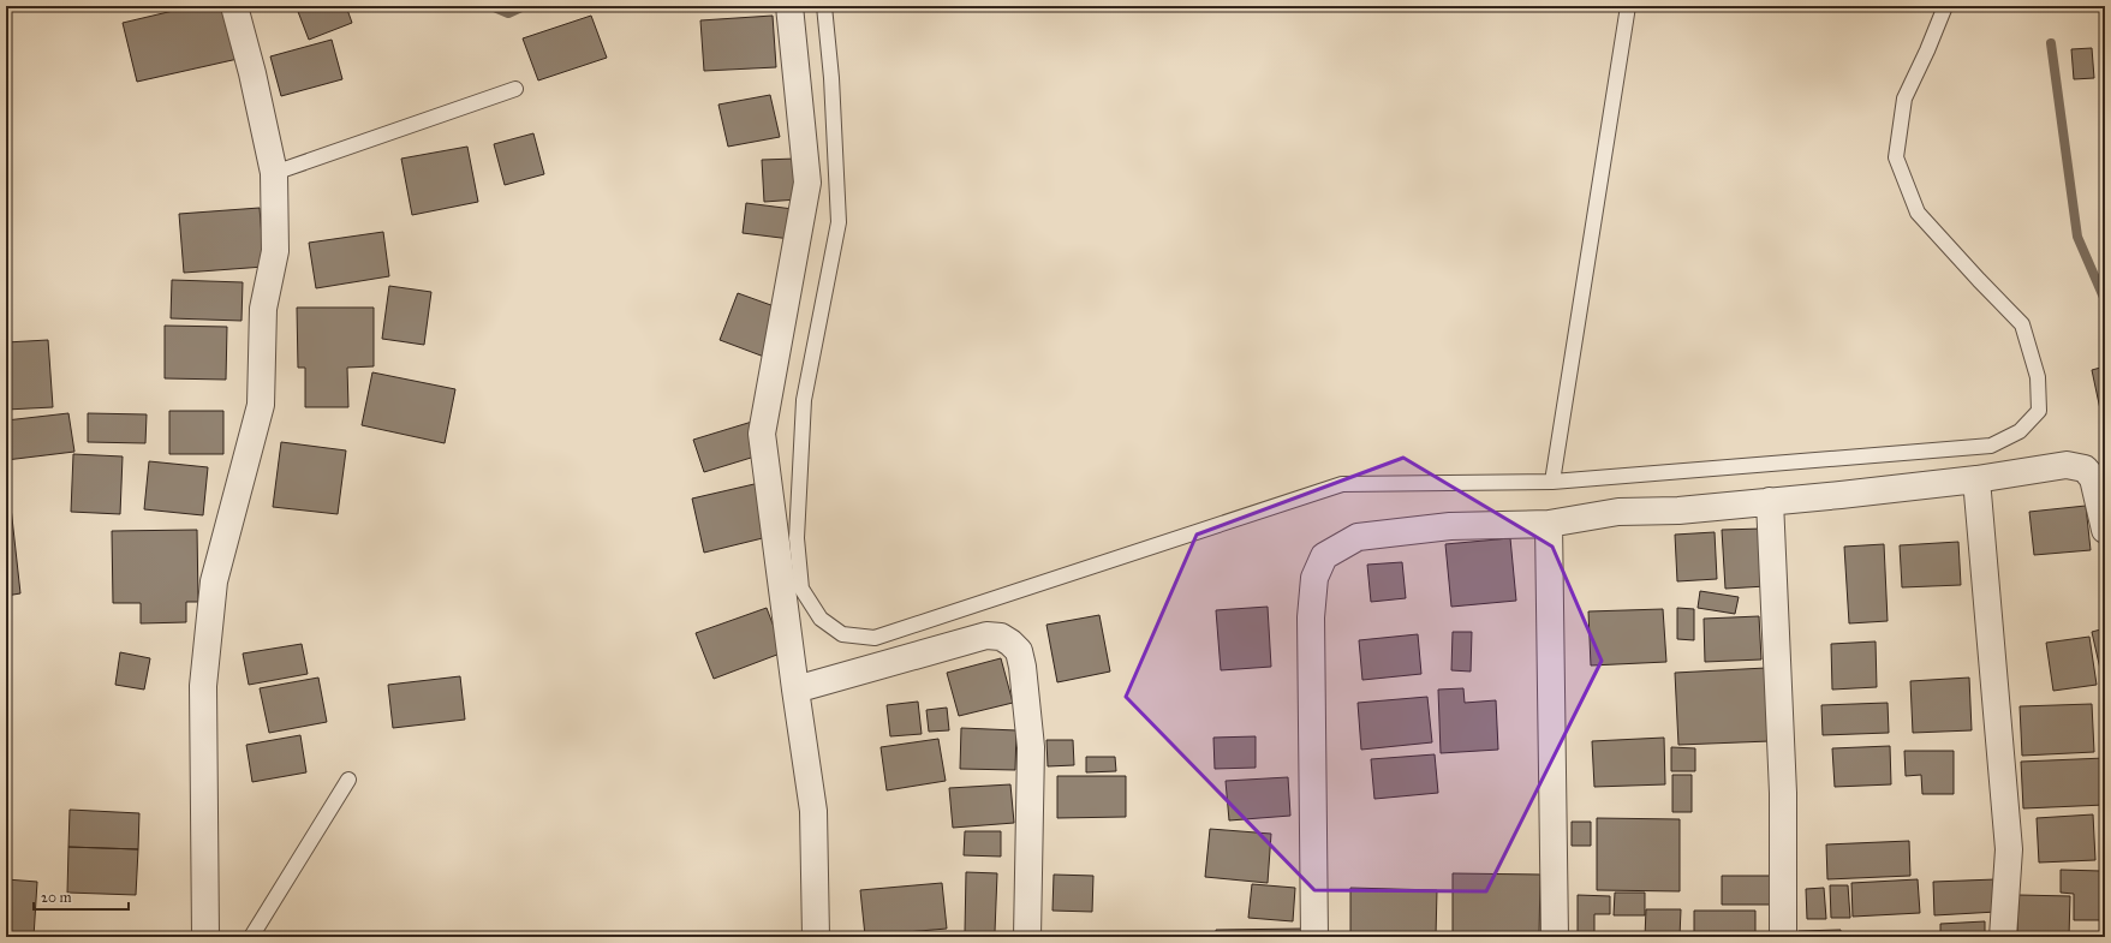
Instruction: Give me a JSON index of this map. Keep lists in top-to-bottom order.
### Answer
{
  "scale_bar": "20 m"
}
